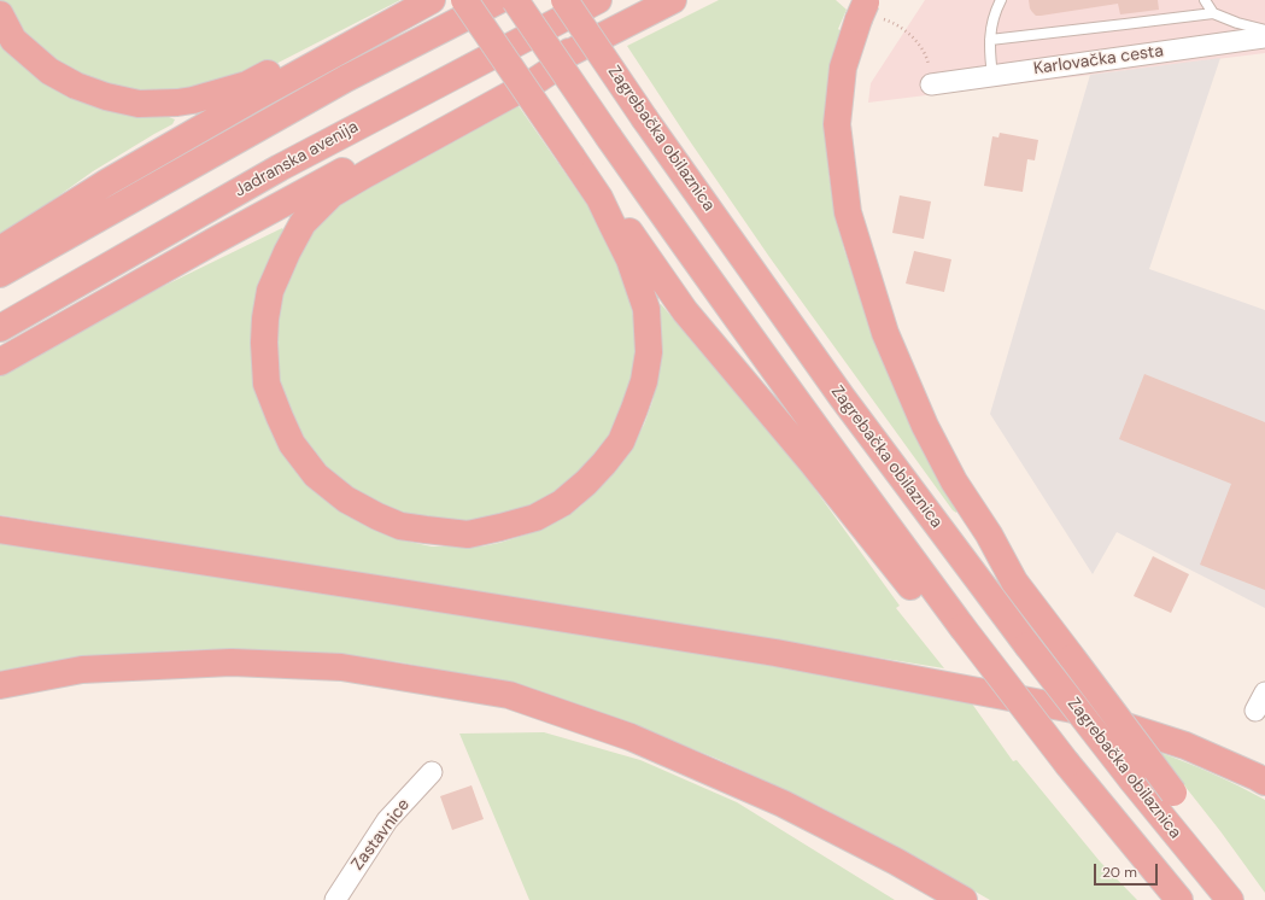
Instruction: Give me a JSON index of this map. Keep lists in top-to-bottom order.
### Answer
{
  "streets": {
    "highway": ["Zagrebačka obilaznica", "Jadranska avenija"],
    "street": ["Karlovačka cesta", "Zastavnice"]
  },
  "scale_bar": "20 m"
}
